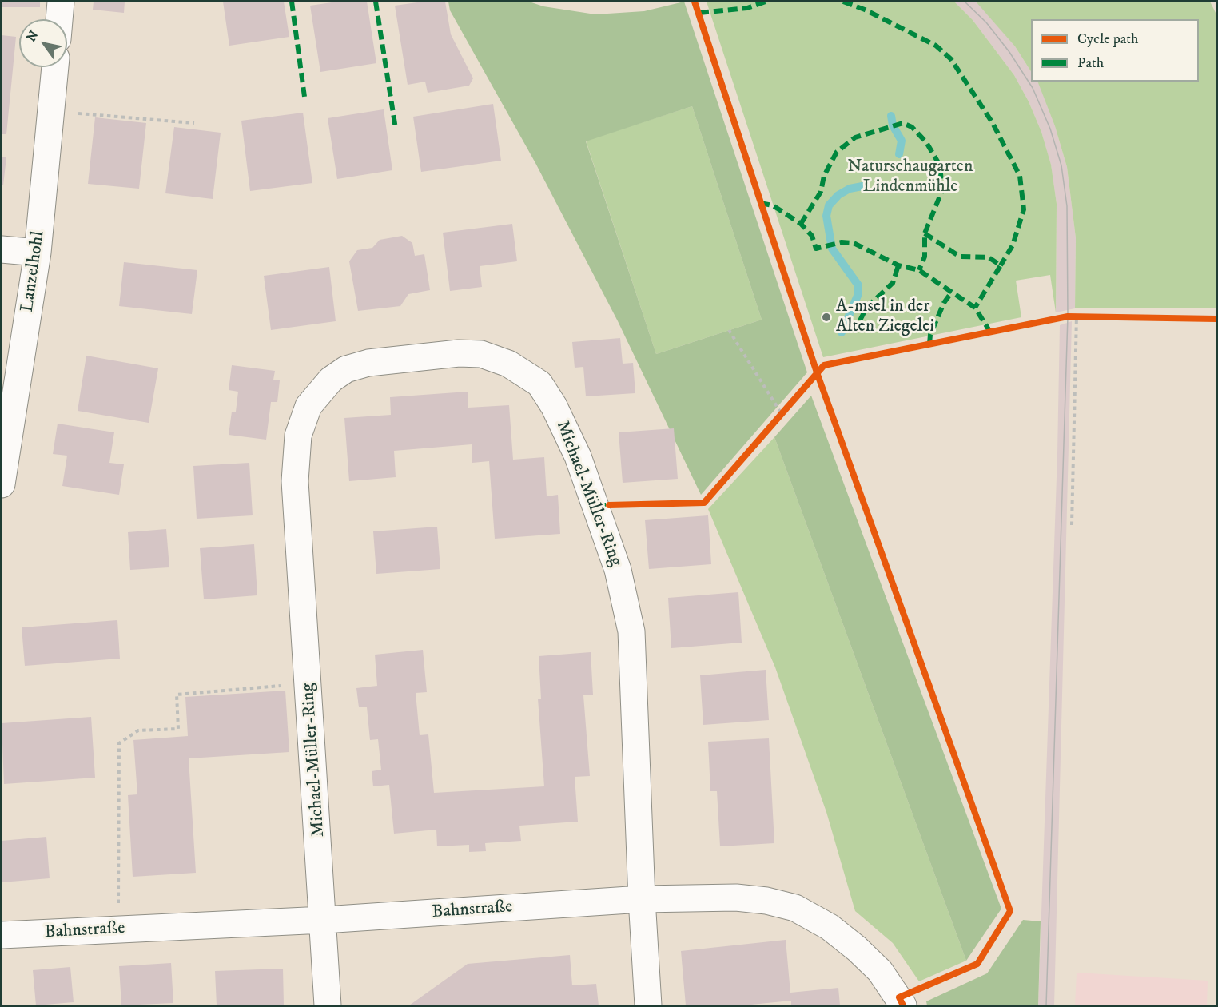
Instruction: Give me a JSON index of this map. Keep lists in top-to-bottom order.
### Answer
{
  "streets": {
    "street": ["Lanzelhohl", "Michael-Müller-Ring", "Bahnstraße"]
  },
  "crossings": [
    ["Michael-Müller-Ring", "Bahnstraße"]
  ],
  "parks": ["Naturschaugarten Lindenmühle"],
  "places": ["A-msel in der Alten Ziegelei"],
  "legend": ["Cycle path", "Path"],
  "north": "top left"
}
